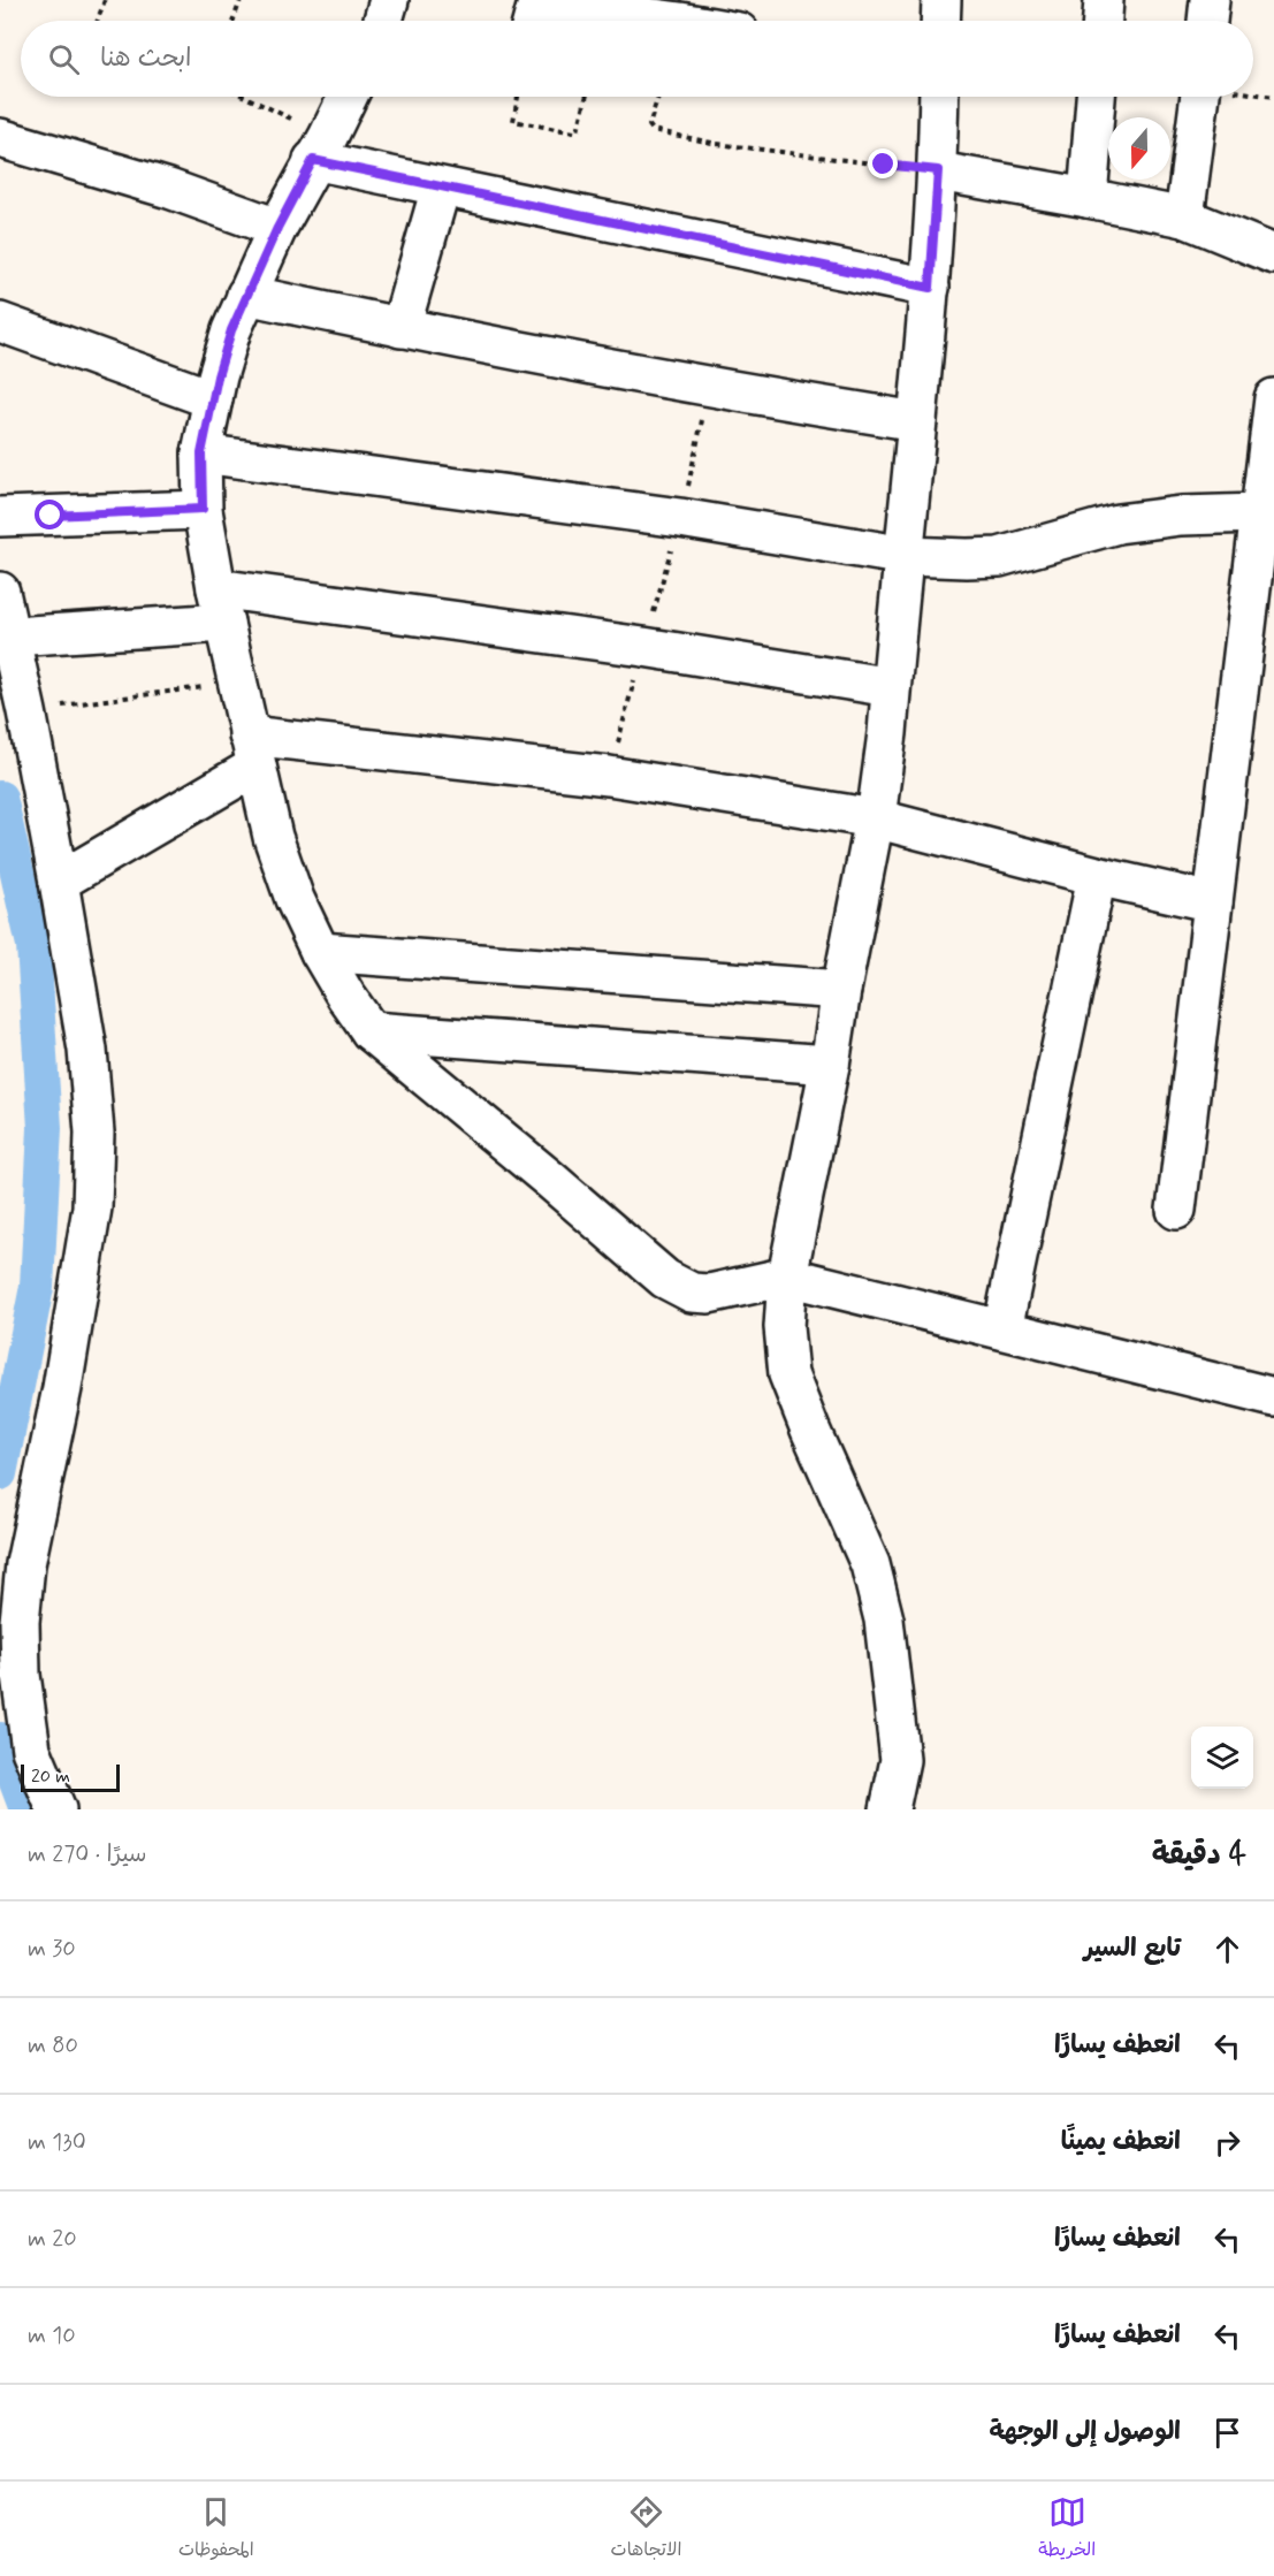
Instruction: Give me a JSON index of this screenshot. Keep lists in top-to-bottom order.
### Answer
{
  "scale_bar": "20 m",
  "north": "bottom",
  "page": {
    "search": "ابحث هنا",
    "scale": "20 m",
    "heading": ["4 دقيقة", "سيرًا · 270 m"],
    "list": [
      ["تابع السير", "30 m"],
      ["انعطف يسارًا", "80 m"],
      ["انعطف يمينًا", "130 m"],
      ["انعطف يسارًا", "20 m"],
      ["انعطف يسارًا", "10 m"],
      "الوصول إلى الوجهة"
    ],
    "nav": ["الخريطة", "الاتجاهات", "المحفوظات"]
  }
}
